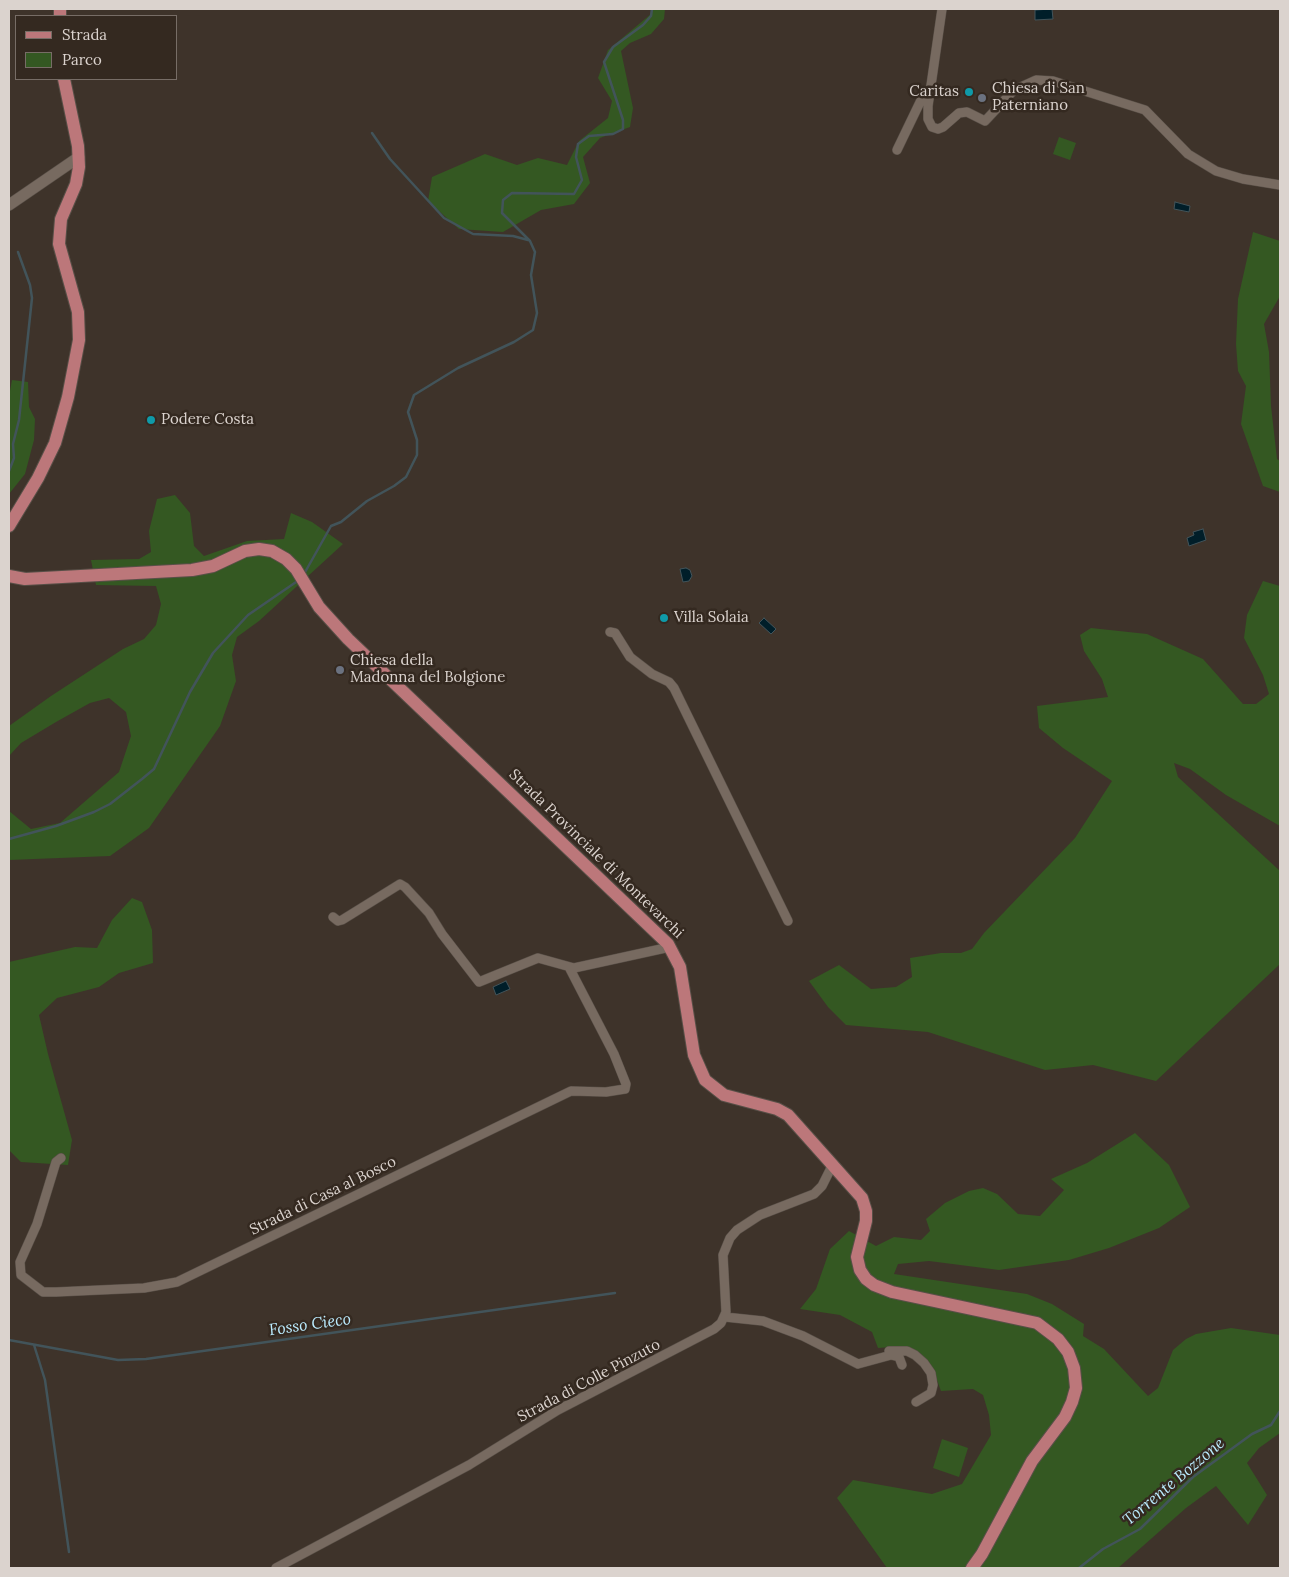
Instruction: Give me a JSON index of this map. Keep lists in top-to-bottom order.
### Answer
{
  "streets": {
    "main road": ["Strada Provinciale di Montevarchi"],
    "street": ["Strada di Casa al Bosco", "Strada di Colle Pinzuto"]
  },
  "water": ["Fosso Cieco", "Torrente Bozzone"],
  "places": [
    "Caritas",
    "Chiesa di San Paterniano",
    "Podere Costa",
    "Villa Solaia",
    "Chiesa della Madonna del Bolgione"
  ],
  "legend": ["Strada", "Parco"]
}
